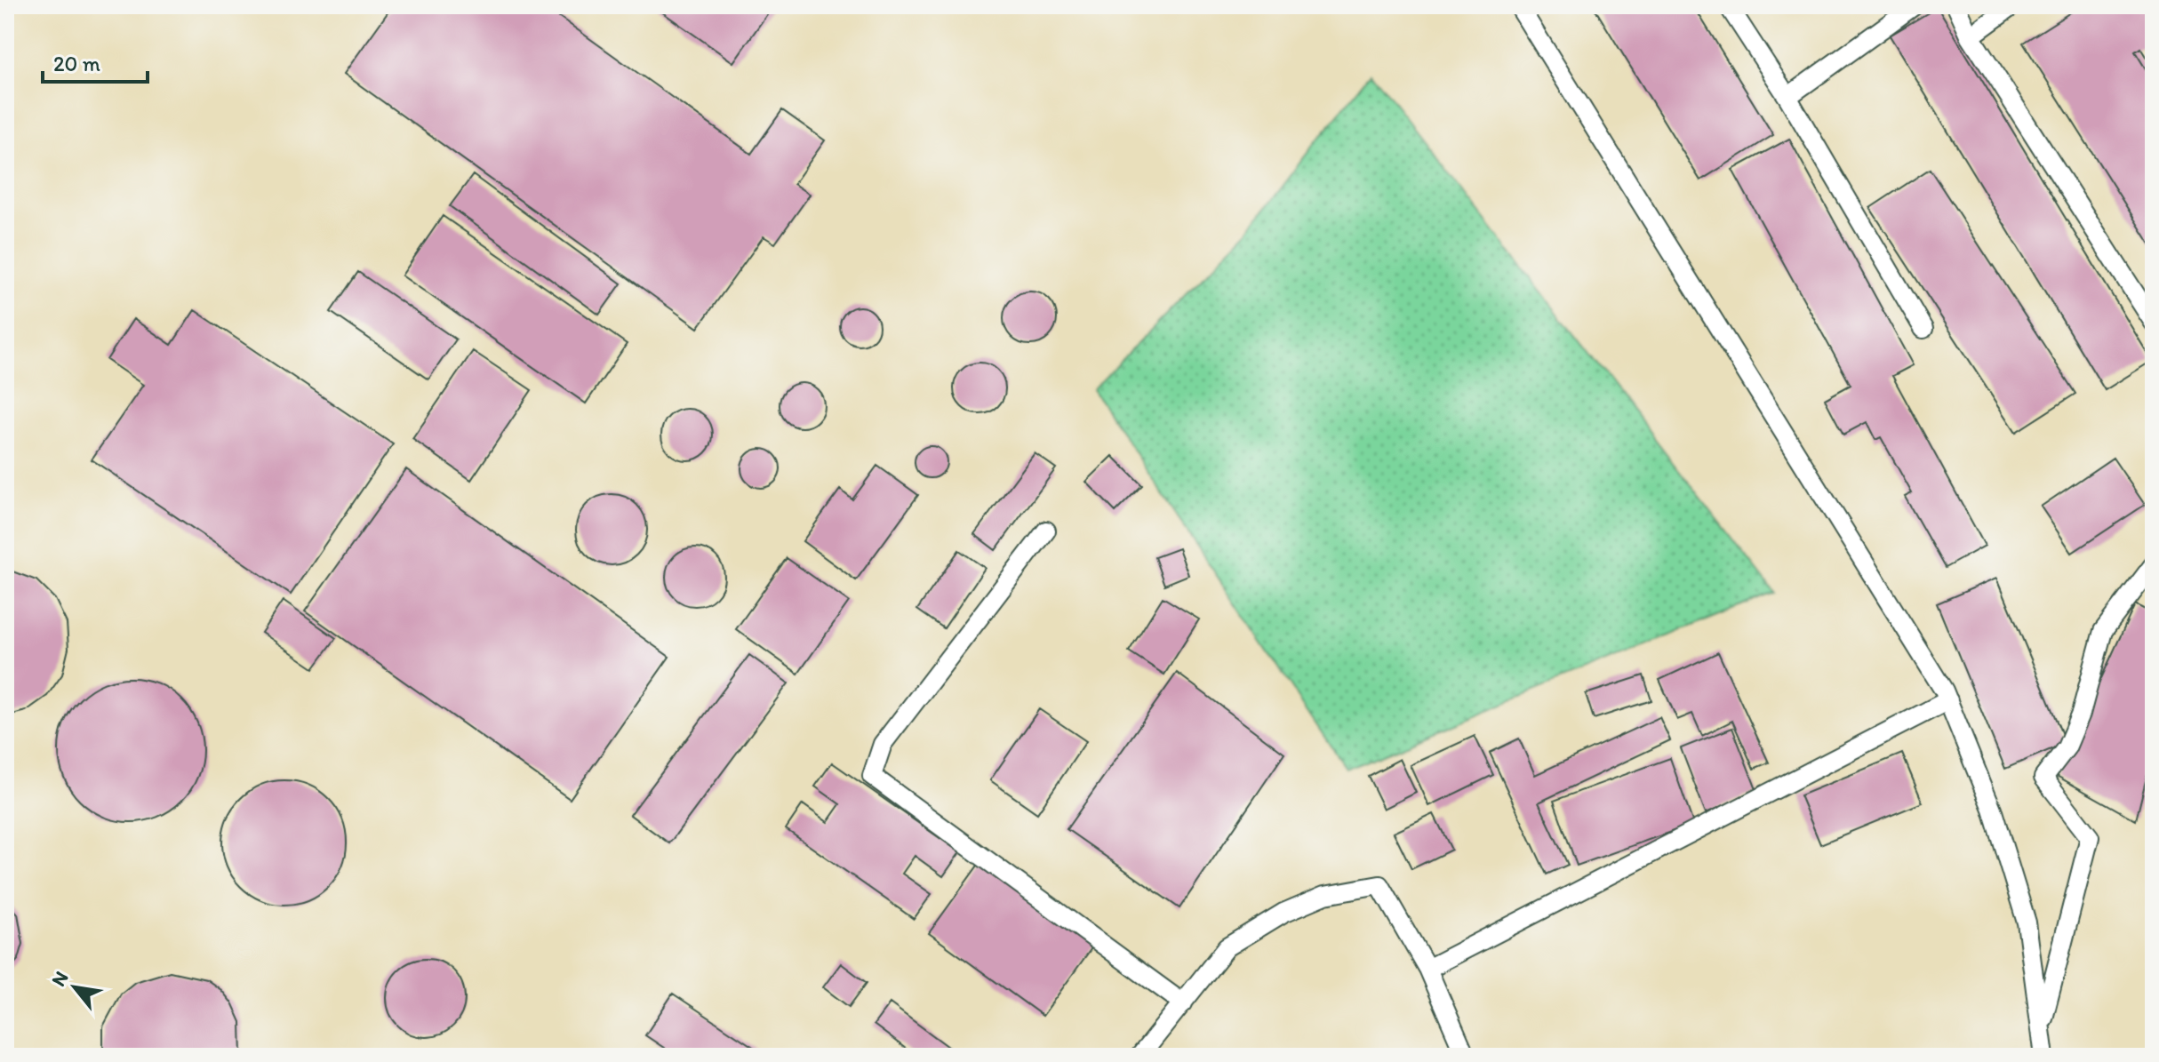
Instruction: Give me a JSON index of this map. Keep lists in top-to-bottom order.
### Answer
{
  "scale_bar": "20 m",
  "north": "top left"
}
